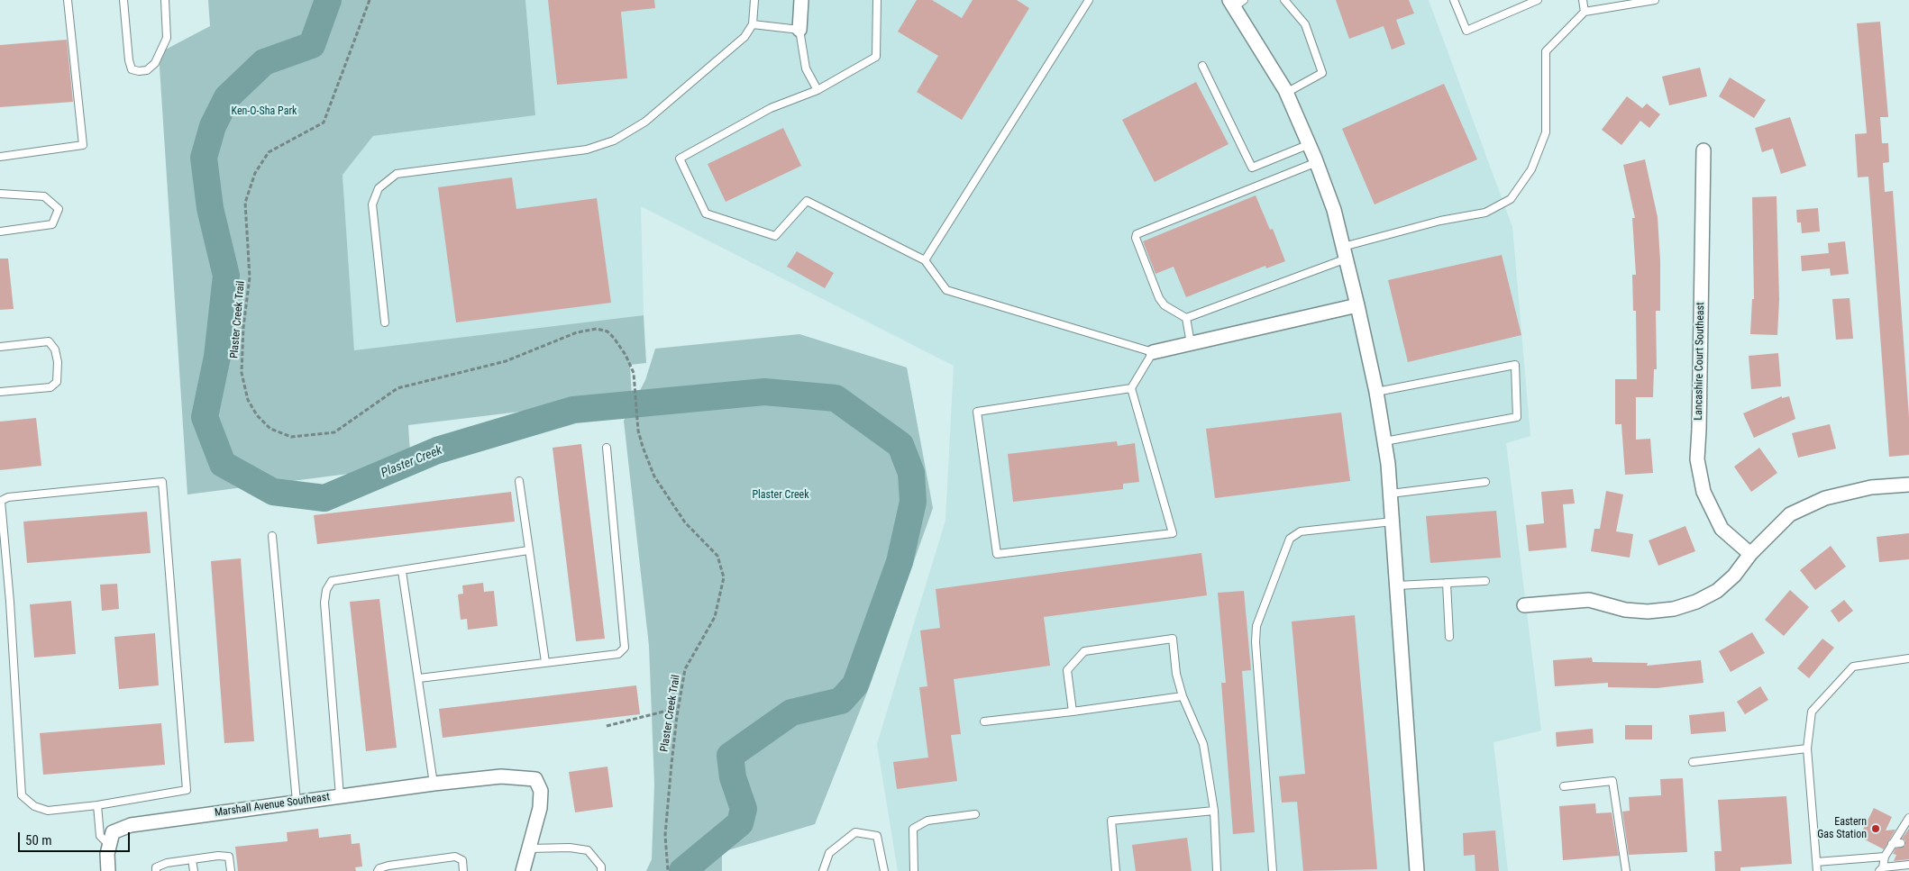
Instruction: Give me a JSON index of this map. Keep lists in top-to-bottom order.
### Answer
{
  "streets": {
    "street": ["Lancashire Court Southeast", "Marshall Avenue Southeast"],
    "path": ["Plaster Creek Trail"]
  },
  "water": ["Plaster Creek"],
  "parks": ["Ken-O-Sha Park", "Plaster Creek"],
  "places": ["Eastern Gas Station"],
  "scale_bar": "50 m"
}
